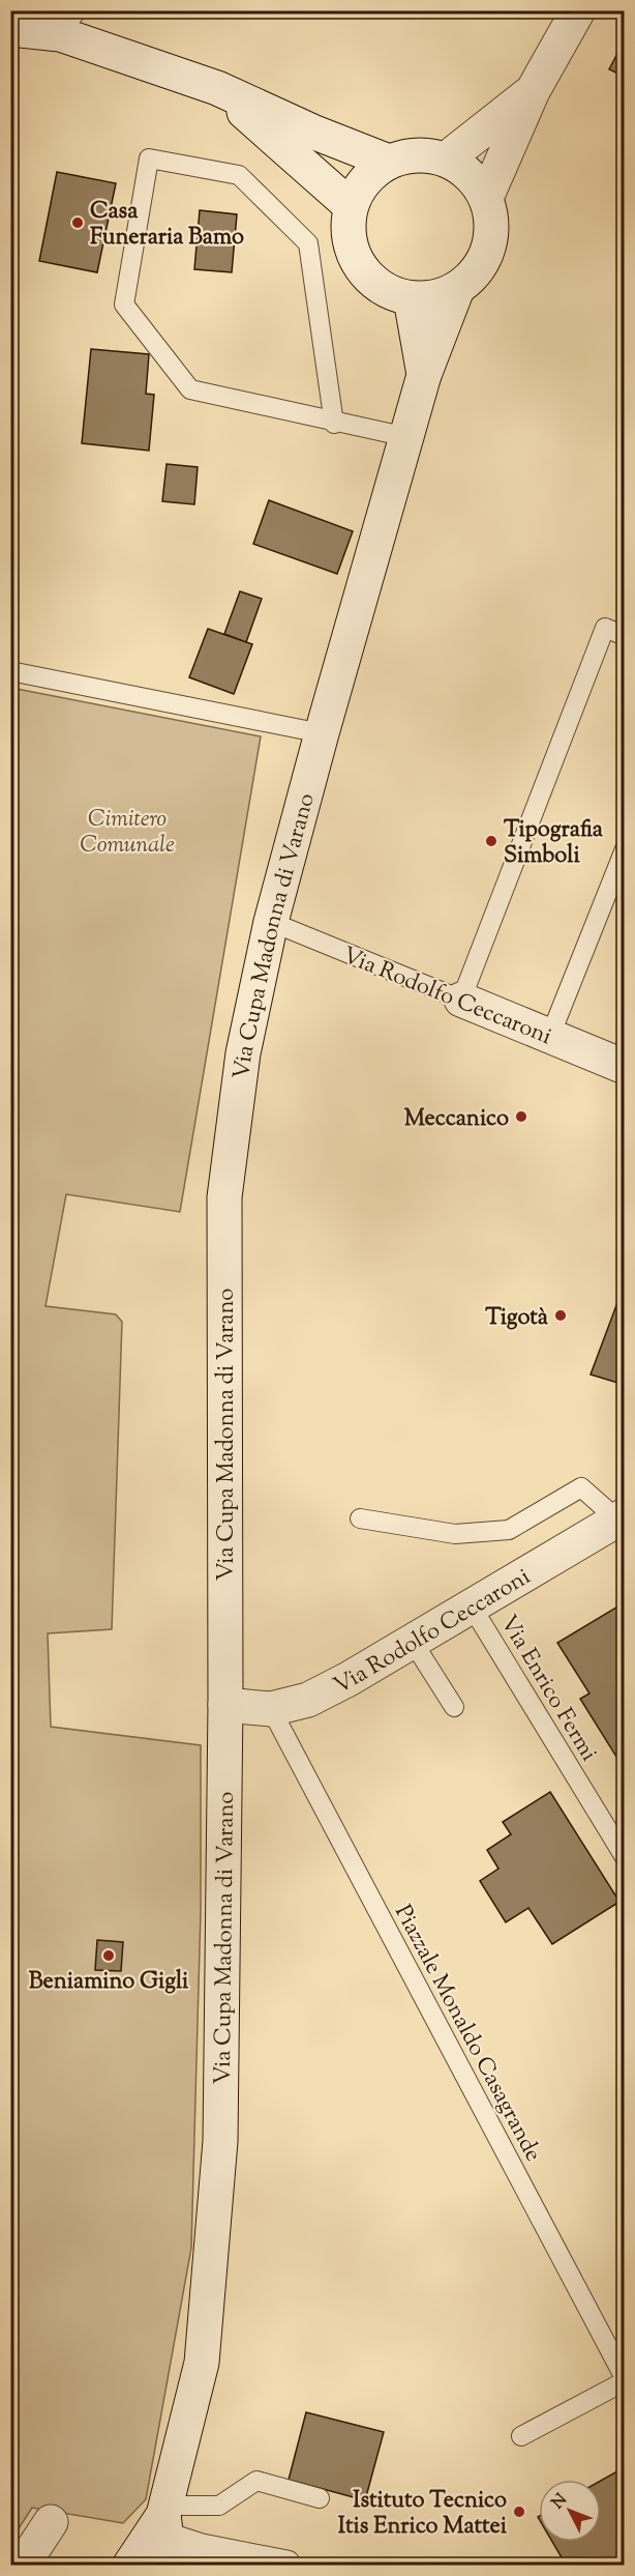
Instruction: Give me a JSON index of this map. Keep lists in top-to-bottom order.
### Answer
{
  "streets": {
    "main road": ["Via Cupa Madonna di Varano", "Via Rodolfo Ceccaroni"],
    "lane": ["Via Enrico Fermi", "Piazzale Monaldo Casagrande"]
  },
  "crossings": [
    ["Via Cupa Madonna di Varano", "Via Rodolfo Ceccaroni"],
    ["Via Rodolfo Ceccaroni", "Via Enrico Fermi"],
    ["Via Rodolfo Ceccaroni", "Piazzale Monaldo Casagrande"]
  ],
  "parks": ["Cimitero Comunale"],
  "places": [
    "Casa Funeraria Bamo",
    "Tipografia Simboli",
    "Meccanico",
    "Tigotà",
    "Beniamino Gigli",
    "Istituto Tecnico Itis Enrico Mattei"
  ],
  "north": "top left"
}
